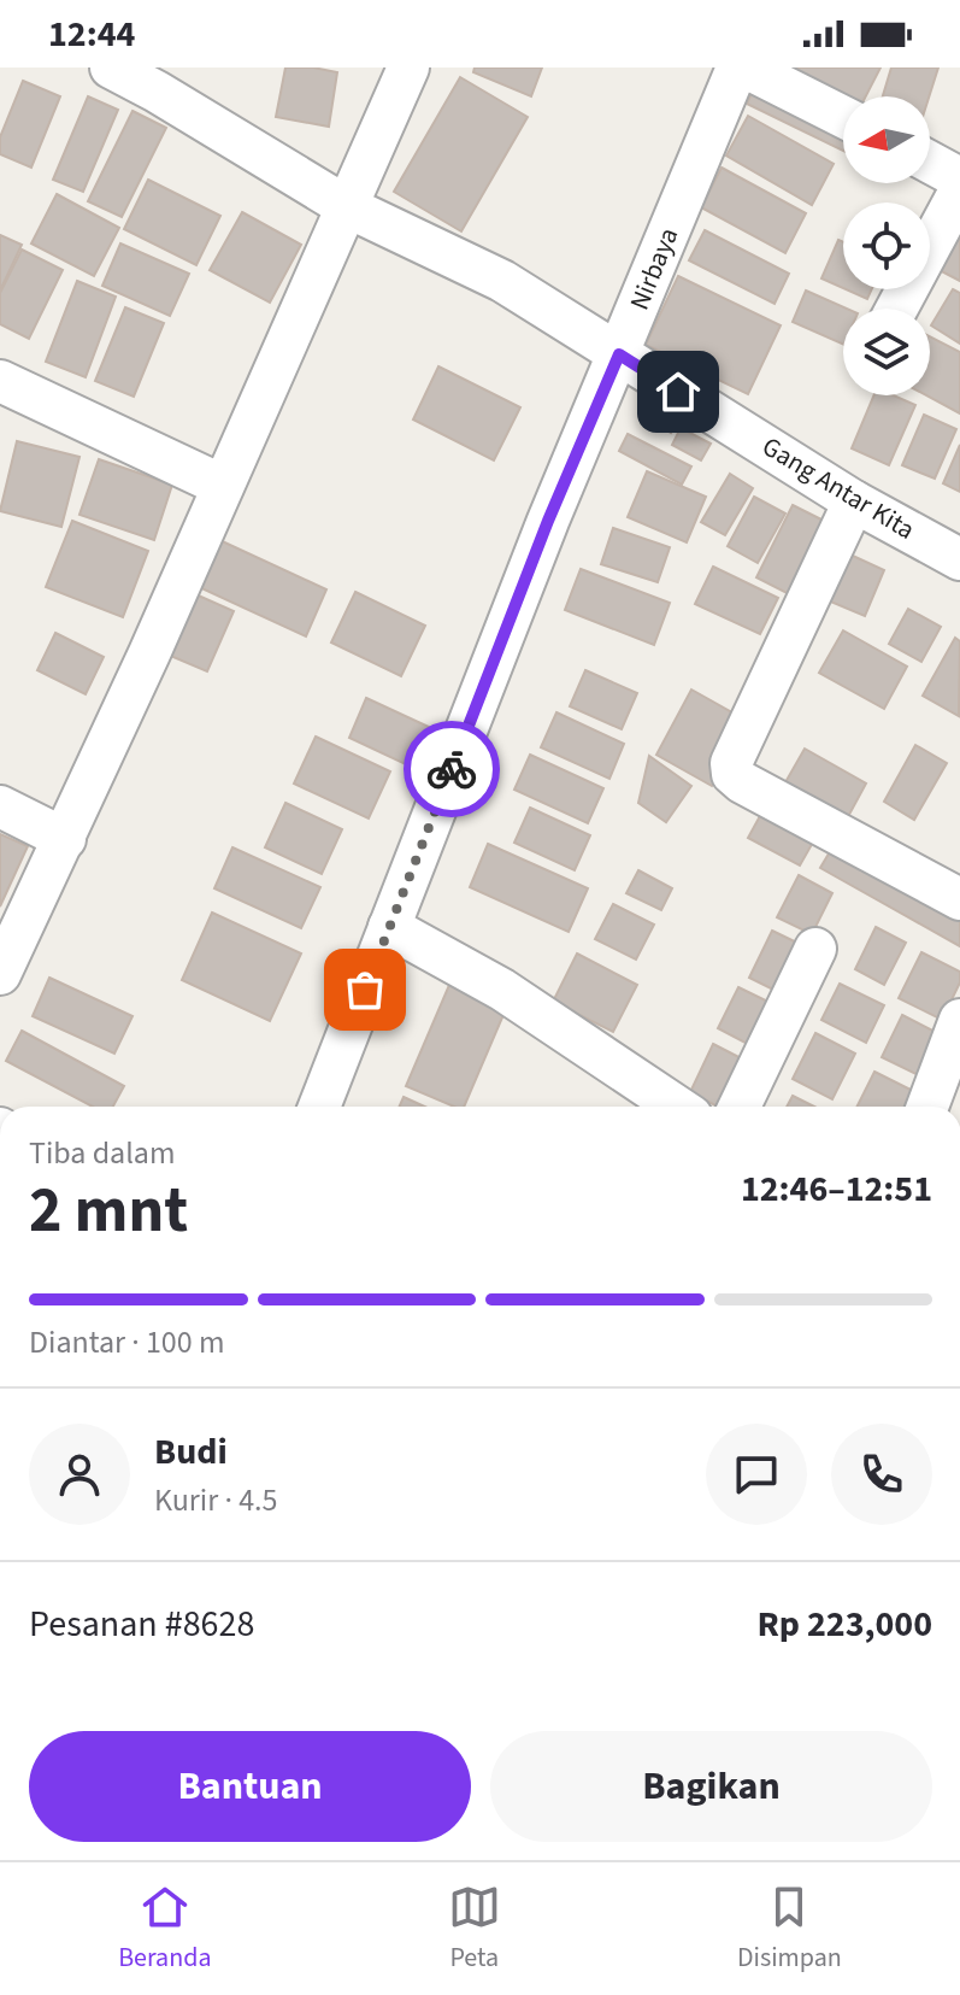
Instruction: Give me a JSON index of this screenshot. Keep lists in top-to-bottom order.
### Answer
{
  "streets": {
    "street": ["Nirbaya", "Gang Antar Kita"]
  },
  "crossings": [
    ["Nirbaya", "Gang Antar Kita"]
  ],
  "north": "left",
  "page": {
    "status": "12:44",
    "heading": ["2 mnt", "Tiba dalam", "12:46–12:51"],
    "panel": [
      "Budi",
      "Kurir · 4.5",
      "Pesanan #8628",
      "Rp 223,000"
    ],
    "bar": "Diantar · 100 m",
    "buttons": ["Bantuan", "Bagikan"],
    "tabs": ["Beranda", "Peta", "Disimpan"]
  }
}
